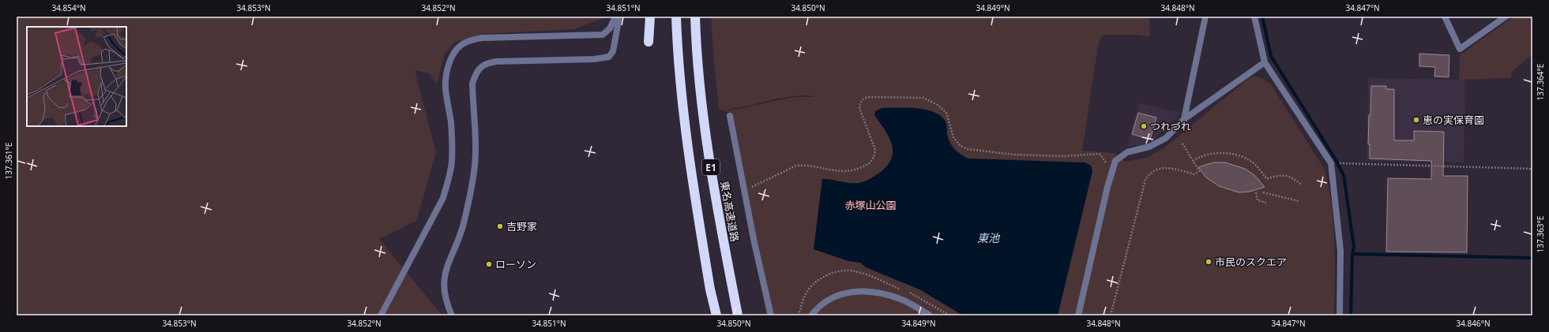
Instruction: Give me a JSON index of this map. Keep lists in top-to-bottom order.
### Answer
{
  "streets": {
    "highway": ["E1", "東名高速道路"]
  },
  "water": ["東池"],
  "parks": ["赤塚山公園"],
  "places": [
    "恵の実保育園",
    "つれづれ",
    "吉野家",
    "市民のスクエア",
    "ローソン"
  ],
  "coordinates": [
    "34.854°N",
    "34.853°N",
    "34.852°N",
    "34.851°N",
    "34.850°N",
    "34.849°N",
    "34.848°N",
    "34.847°N",
    "137.364°E",
    "137.361°E",
    "137.363°E",
    "34.846°N"
  ]
}
